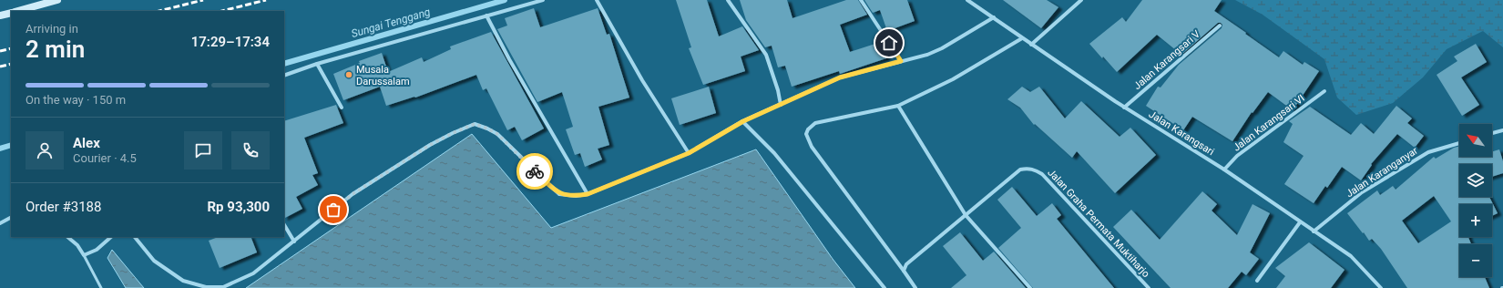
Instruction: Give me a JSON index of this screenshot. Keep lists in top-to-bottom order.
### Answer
{
  "streets": {
    "street": [
      "Jalan Karangsari V",
      "Jalan Karangsari VI",
      "Jalan Karangsari",
      "Jalan Karanganyar",
      "Jalan Graha Permata Muktiharjo"
    ]
  },
  "crossings": [
    ["Jalan Karangsari V", "Jalan Karangsari"],
    ["Jalan Karangsari VI", "Jalan Karangsari"],
    ["Jalan Karangsari", "Jalan Karanganyar"]
  ],
  "water": ["Sungai Tenggang"],
  "places": ["Musala Darussalam"],
  "north": "top left",
  "page": {
    "heading": ["2 min", "Arriving in", "17:29–17:34"],
    "panel": [
      "Alex",
      "Courier · 4.5",
      "Order #3188",
      "Rp 93,300"
    ],
    "bar": "On the way · 150 m",
    "map_buttons": ["+", "−"]
  }
}
